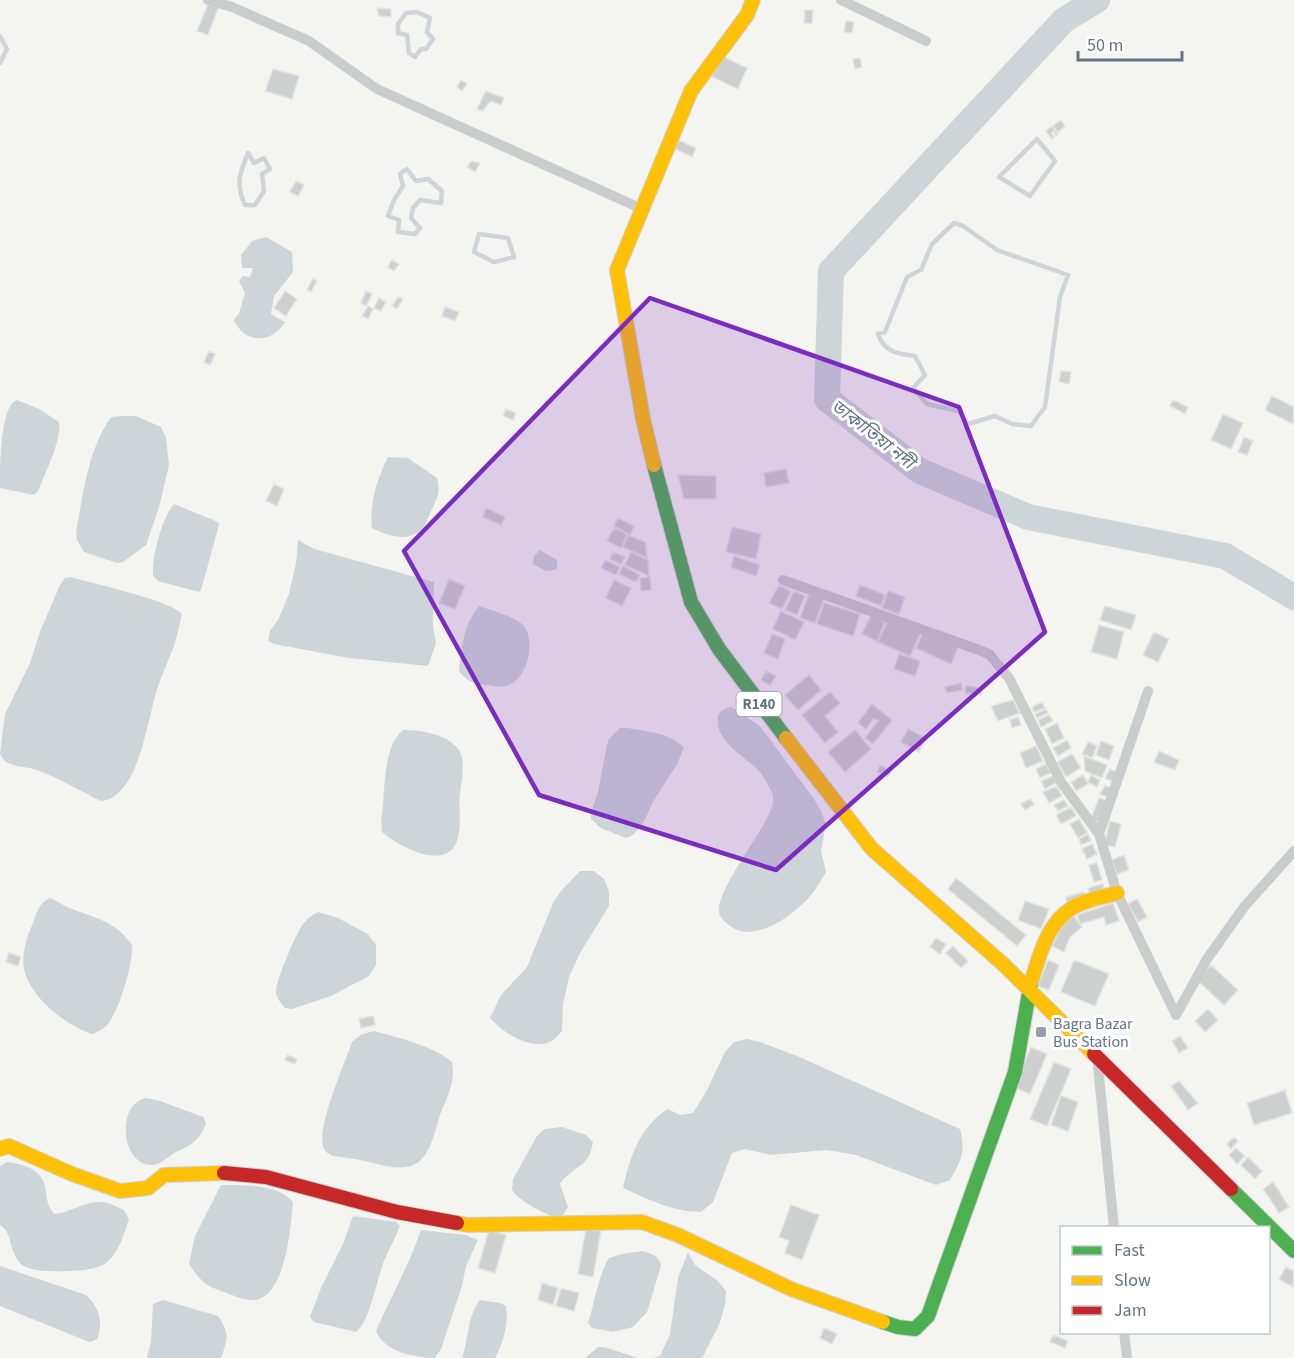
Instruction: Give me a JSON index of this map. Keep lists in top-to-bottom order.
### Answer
{
  "streets": {
    "main road": ["R140"]
  },
  "water": ["ডাকাতিয়া নদী"],
  "places": {
    "transit": ["Bagra Bazar Bus Station"]
  },
  "legend": ["Fast", "Slow", "Jam"],
  "scale_bar": "50 m"
}
